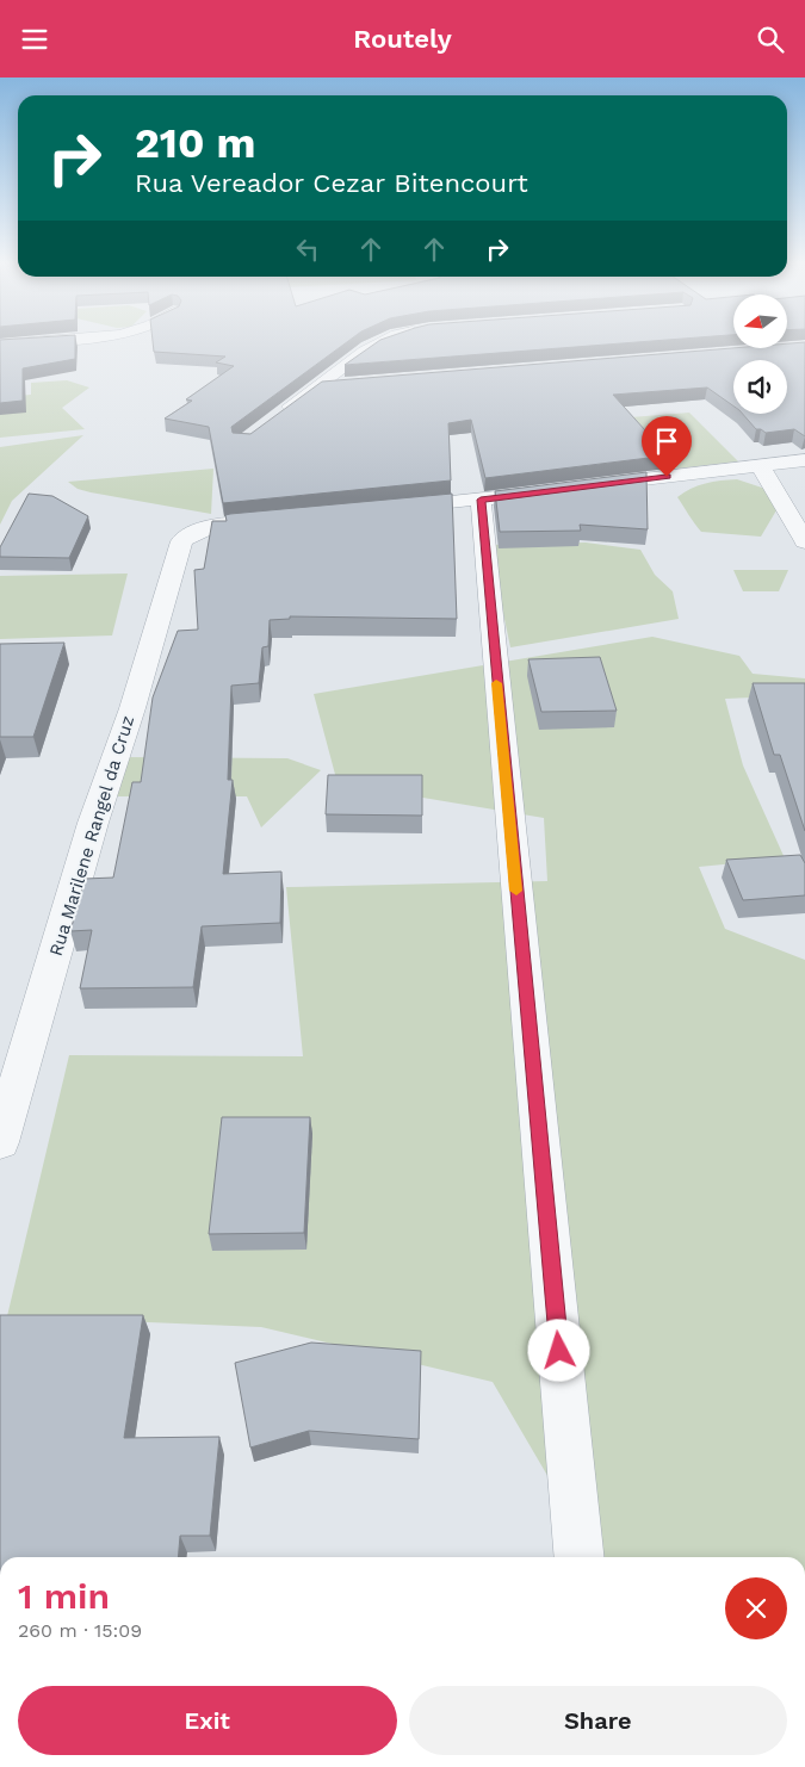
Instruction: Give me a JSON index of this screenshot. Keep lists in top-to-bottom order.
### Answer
{
  "streets": {
    "street": ["Rua Marilene Rangel da Cruz"]
  },
  "north": "left",
  "page": {
    "header": "Routely",
    "turn": ["210 m", "Rua Vereador Cezar Bitencourt"],
    "heading": ["1 min", "260 m · 15:09"],
    "buttons": ["Exit", "Share"]
  }
}
